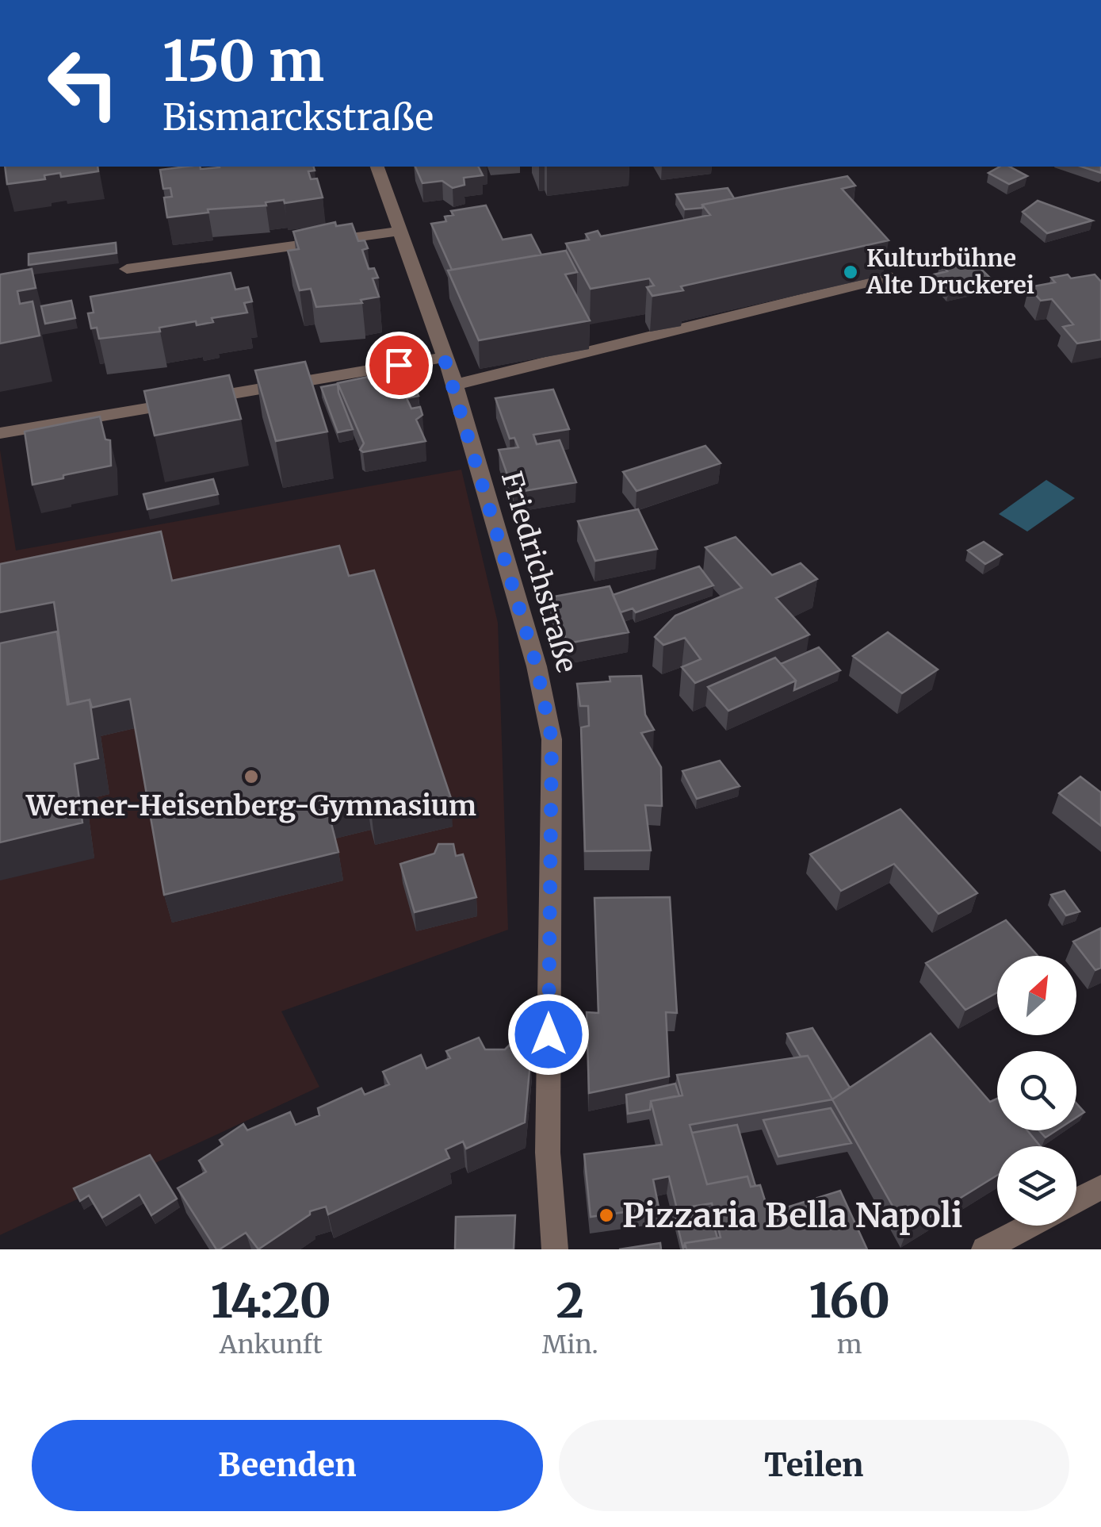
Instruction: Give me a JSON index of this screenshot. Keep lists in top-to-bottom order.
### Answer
{
  "streets": {
    "street": ["Friedrichstraße"]
  },
  "places": ["Kulturbühne Alte Druckerei", "Werner-Heisenberg-Gymnasium", "Pizzaria Bella Napoli"],
  "north": "top right",
  "page": {
    "turn": ["150 m", "Bismarckstraße"],
    "eta": [
      "14:20",
      "Ankunft",
      "2",
      "Min.",
      "160",
      "m"
    ],
    "buttons": ["Beenden", "Teilen"]
  }
}
